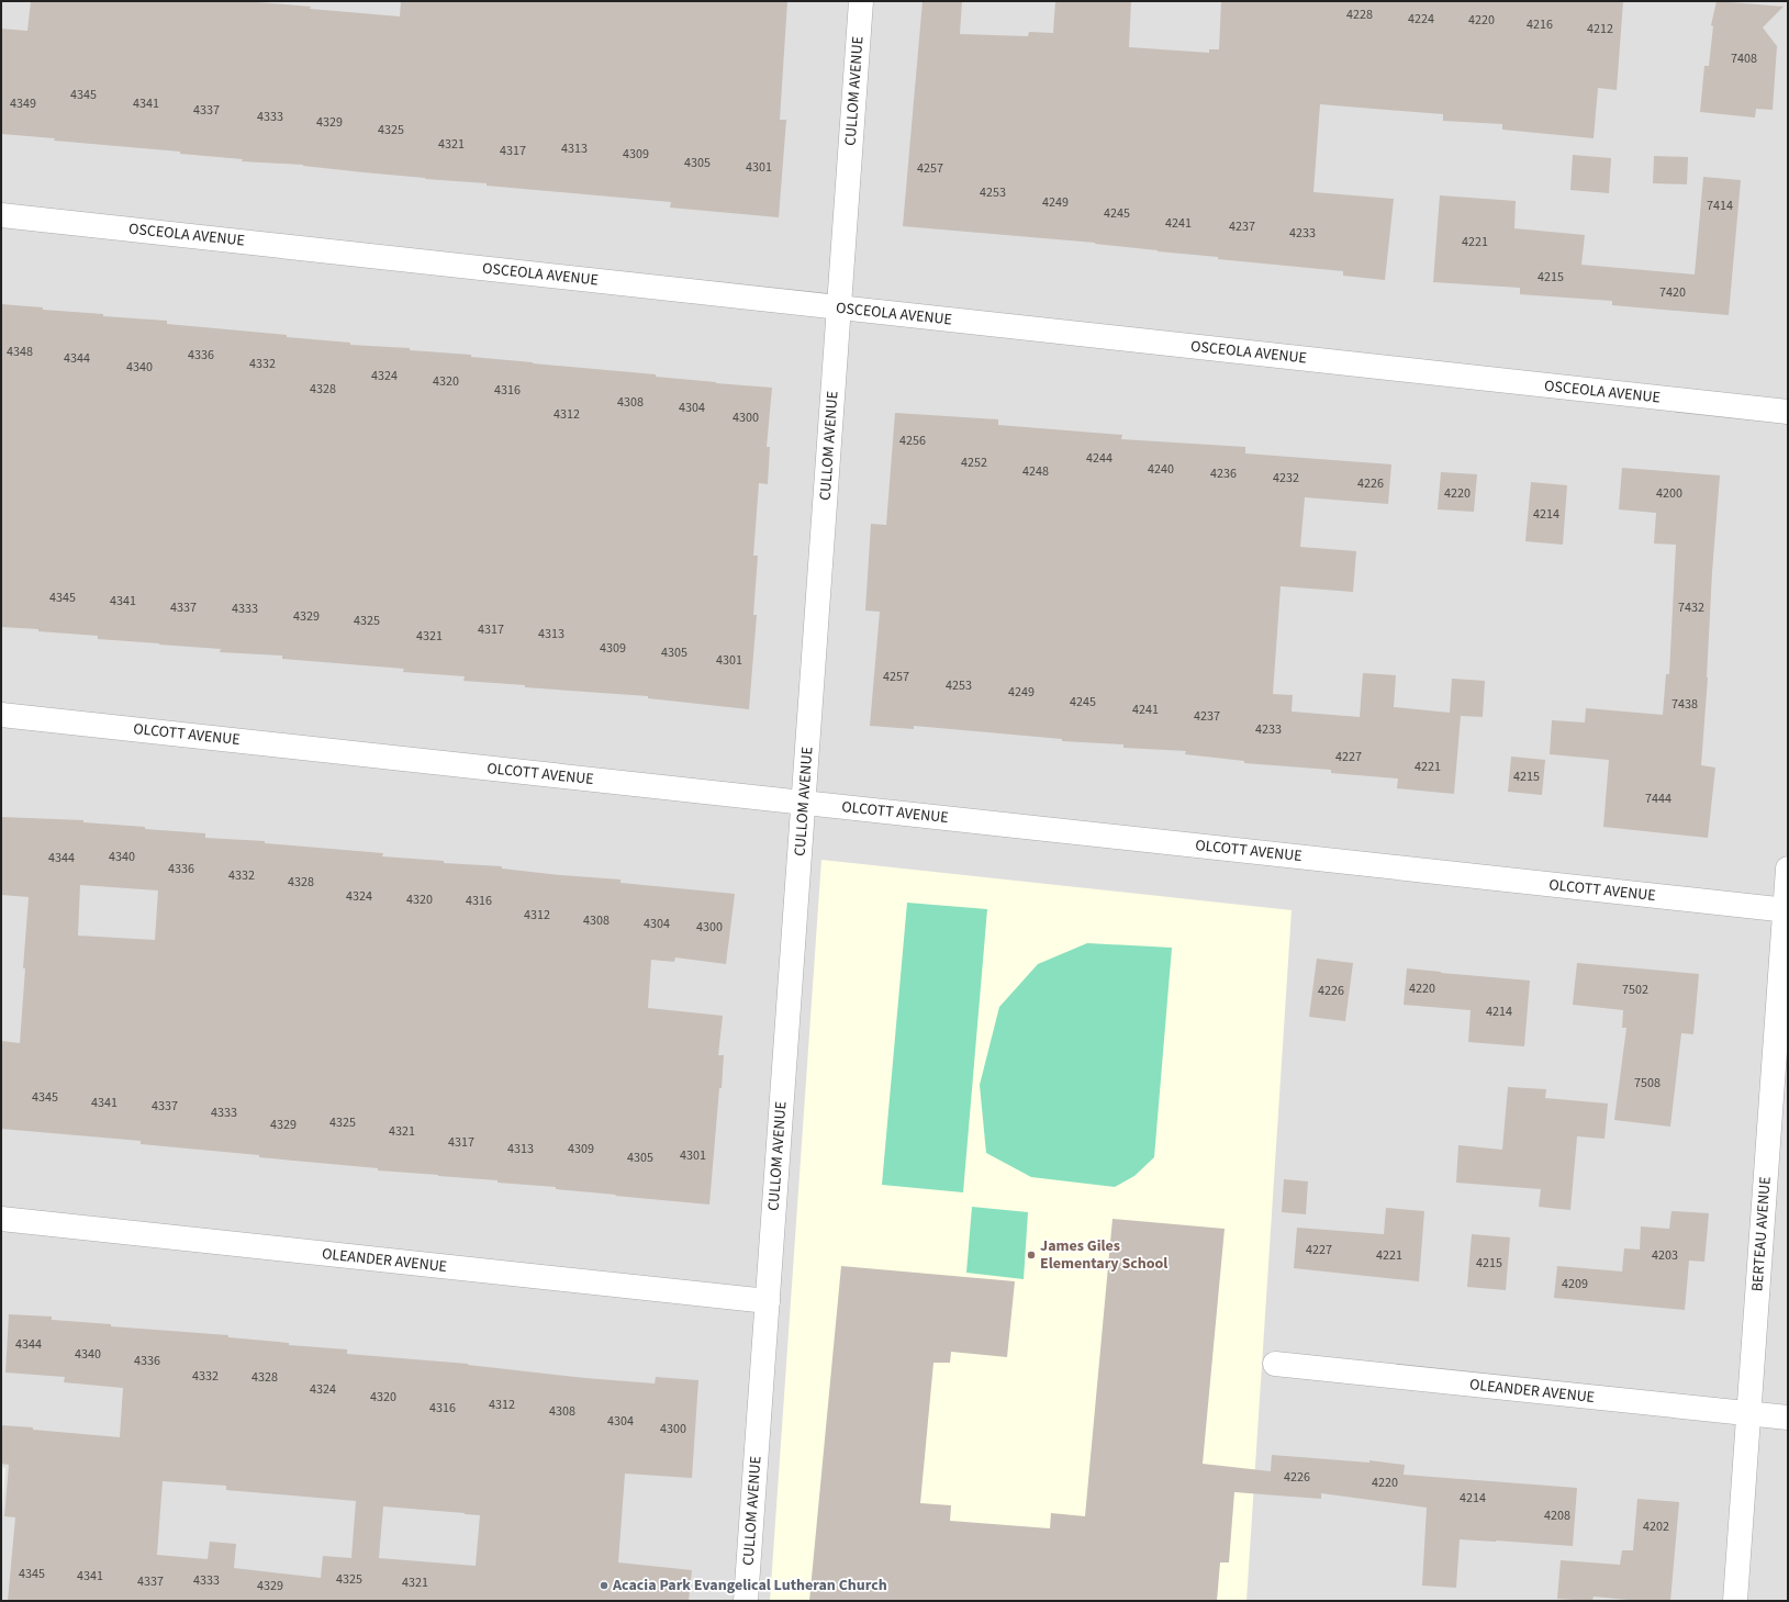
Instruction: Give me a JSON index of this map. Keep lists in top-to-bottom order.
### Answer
{
  "streets": {
    "street": [
      "CULLOM AVENUE",
      "OSCEOLA AVENUE",
      "OLCOTT AVENUE",
      "BERTEAU AVENUE",
      "OLEANDER AVENUE"
    ]
  },
  "crossings": [
    ["CULLOM AVENUE", "OSCEOLA AVENUE"],
    ["CULLOM AVENUE", "OLCOTT AVENUE"],
    ["CULLOM AVENUE", "OLEANDER AVENUE"],
    ["OLCOTT AVENUE", "BERTEAU AVENUE"],
    ["BERTEAU AVENUE", "OLEANDER AVENUE"]
  ],
  "places": ["James Giles Elementary School", "Acacia Park Evangelical Lutheran Church"],
  "house_numbers": [
    "4228",
    "4224",
    "4220",
    "4216",
    "4212",
    "7408",
    "4345",
    "4349",
    "4341",
    "4337",
    "4333",
    "4329",
    "4325",
    "4321",
    "4313",
    "4317",
    "4309",
    "4305",
    "4301",
    "4257",
    "4253",
    "4249",
    "7414",
    "4245",
    "4241",
    "4237",
    "4233",
    "4221",
    "4215",
    "7420",
    "4348",
    "4336",
    "4344",
    "4332",
    "4340",
    "4324",
    "4320",
    "4328",
    "4316",
    "4308",
    "4304",
    "4312",
    "4300",
    "4256",
    "4244",
    "4252",
    "4240",
    "4248",
    "4236",
    "4232",
    "4226",
    "4220",
    "4200",
    "4214",
    "4345",
    "4341",
    "4337",
    "7432",
    "4333",
    "4329",
    "4325",
    "4317",
    "4313",
    "4321",
    "4309",
    "4305",
    "4301",
    "4257",
    "4253",
    "4249",
    "4245",
    "7438",
    "4241",
    "4237",
    "4233",
    "4227",
    "4221",
    "4215",
    "7444",
    "4340",
    "4344",
    "4336",
    "4332",
    "4328",
    "4324",
    "4320",
    "4316",
    "4312",
    "4308",
    "4304",
    "4300",
    "4220",
    "7502",
    "4226",
    "4214",
    "7508",
    "4345",
    "4341",
    "4337",
    "4333",
    "4325",
    "4329",
    "4321",
    "4317",
    "4313",
    "4309",
    "4301",
    "4305",
    "4227",
    "4221",
    "4203",
    "4215",
    "4209",
    "4344",
    "4340",
    "4336",
    "4332",
    "4328",
    "4324",
    "4320",
    "4312",
    "4316",
    "4308",
    "4304",
    "4300",
    "4226",
    "4220",
    "4214",
    "4208",
    "4202",
    "4345",
    "4341",
    "4325",
    "4333",
    "4337",
    "4321",
    "4329"
  ]
}
